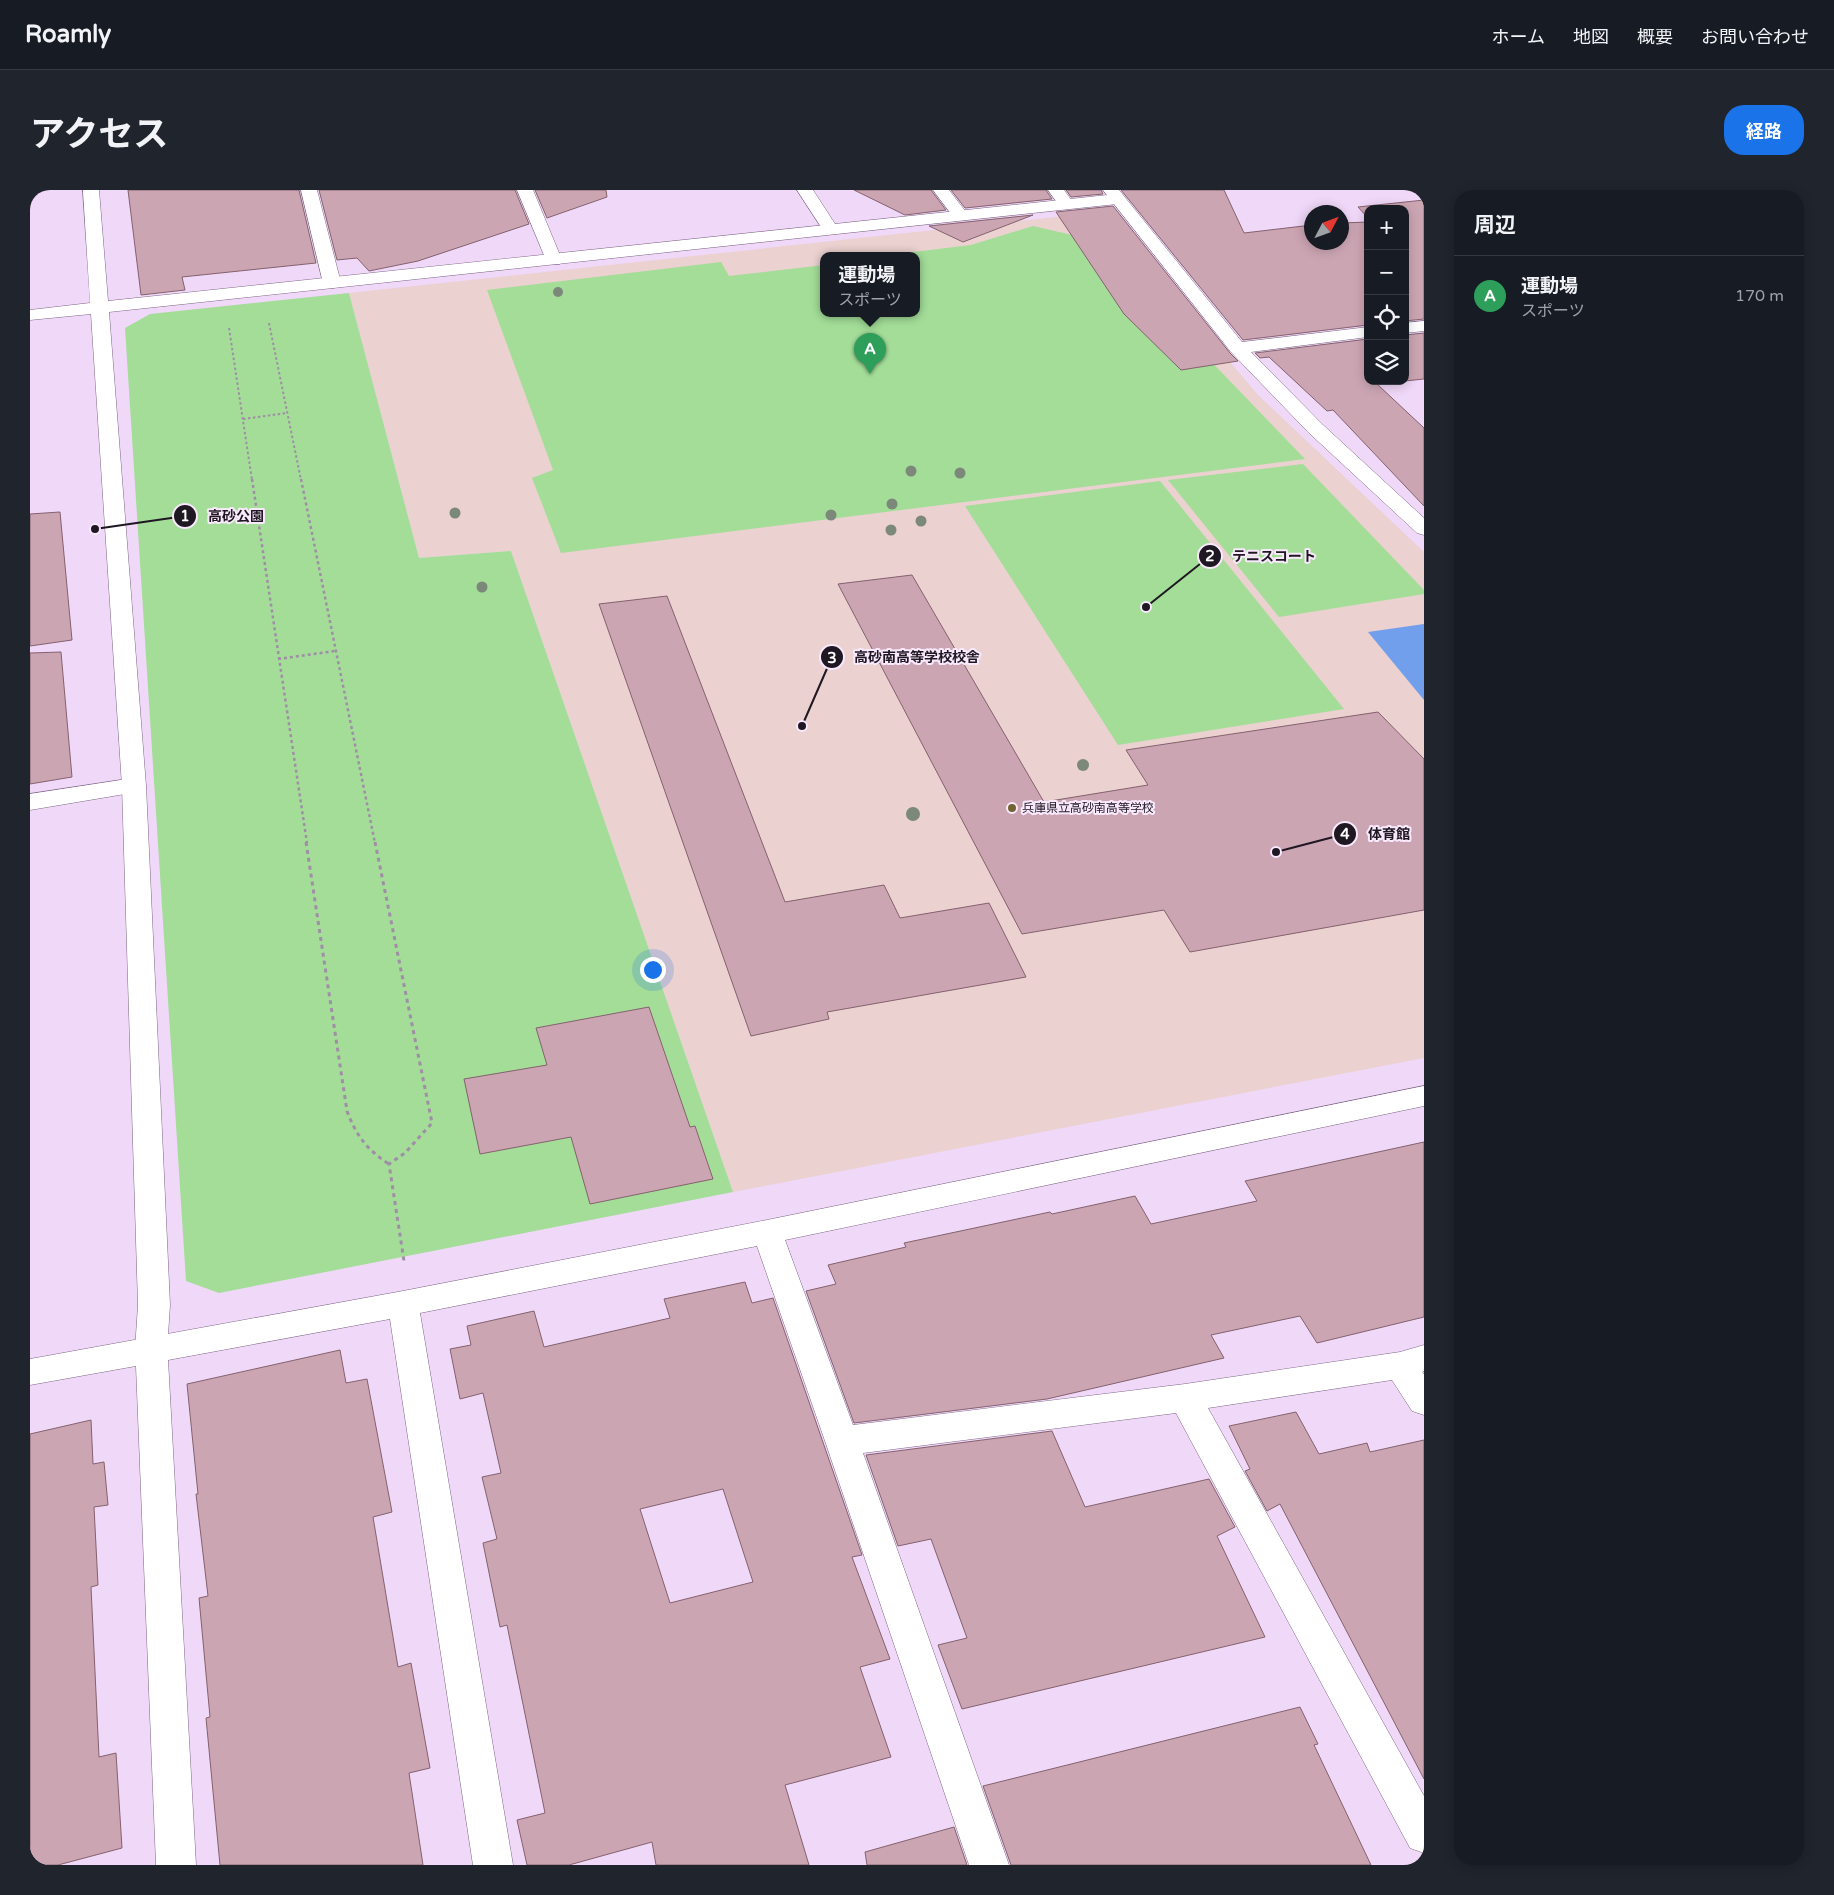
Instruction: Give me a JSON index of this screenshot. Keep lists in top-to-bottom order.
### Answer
{
  "places": [
    "高砂公園",
    "テニスコート",
    "高砂南高等学校校舎",
    "兵庫県立高砂南高等学校",
    "体育館"
  ],
  "north": "top right",
  "page": {
    "header": "Roamly",
    "nav": [
      "ホーム",
      "地図",
      "概要",
      "お問い合わせ"
    ],
    "title": "アクセス",
    "buttons": "経路",
    "heading": "周辺",
    "map_buttons": ["+", "−"],
    "popup": ["運動場", "スポーツ"],
    "list": [
      {
        "mark": "A",
        "name": "運動場",
        "note": "スポーツ",
        "value": "170 m"
      }
    ],
    "pins": "A"
  }
}
